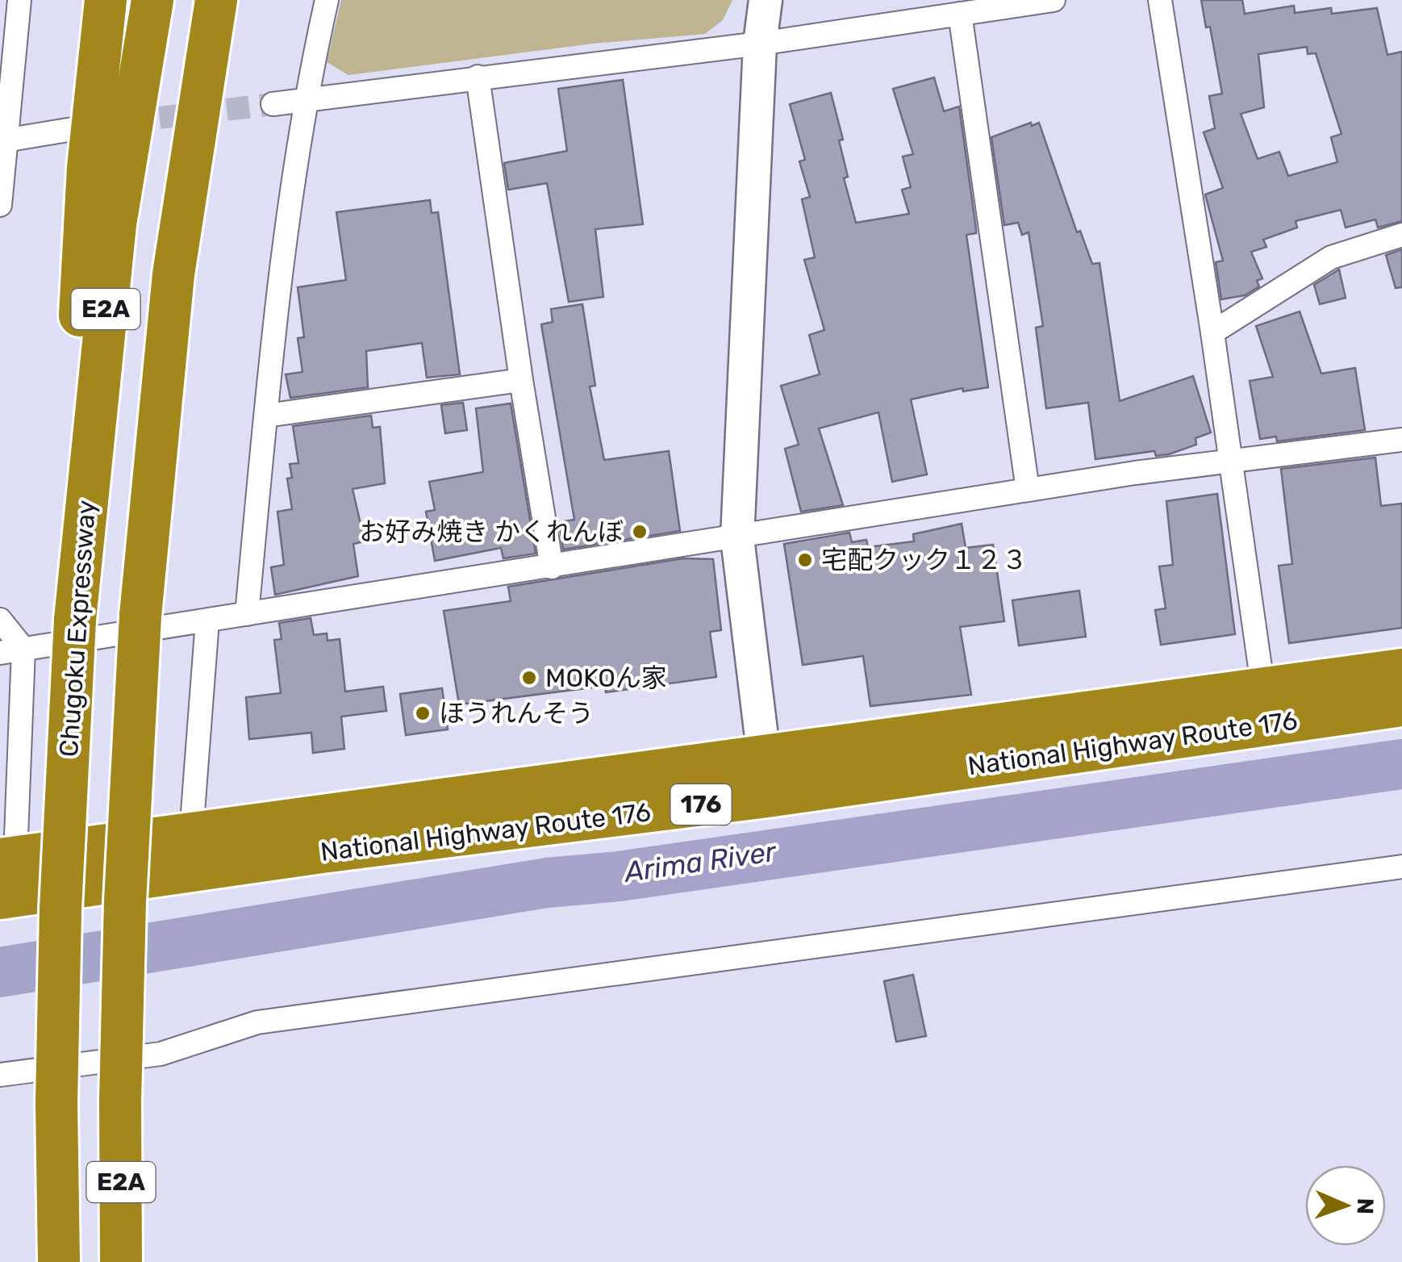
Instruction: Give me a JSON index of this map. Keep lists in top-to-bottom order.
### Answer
{
  "streets": {
    "highway": [
      "E2A",
      "Chugoku Expressway",
      "National Highway Route 176",
      "176"
    ]
  },
  "water": ["Arima River"],
  "places": [
    "お好み焼き かくれんぼ",
    "宅配クック１２３",
    "MOKOん家",
    "ほうれんそう"
  ],
  "north": "right"
}
